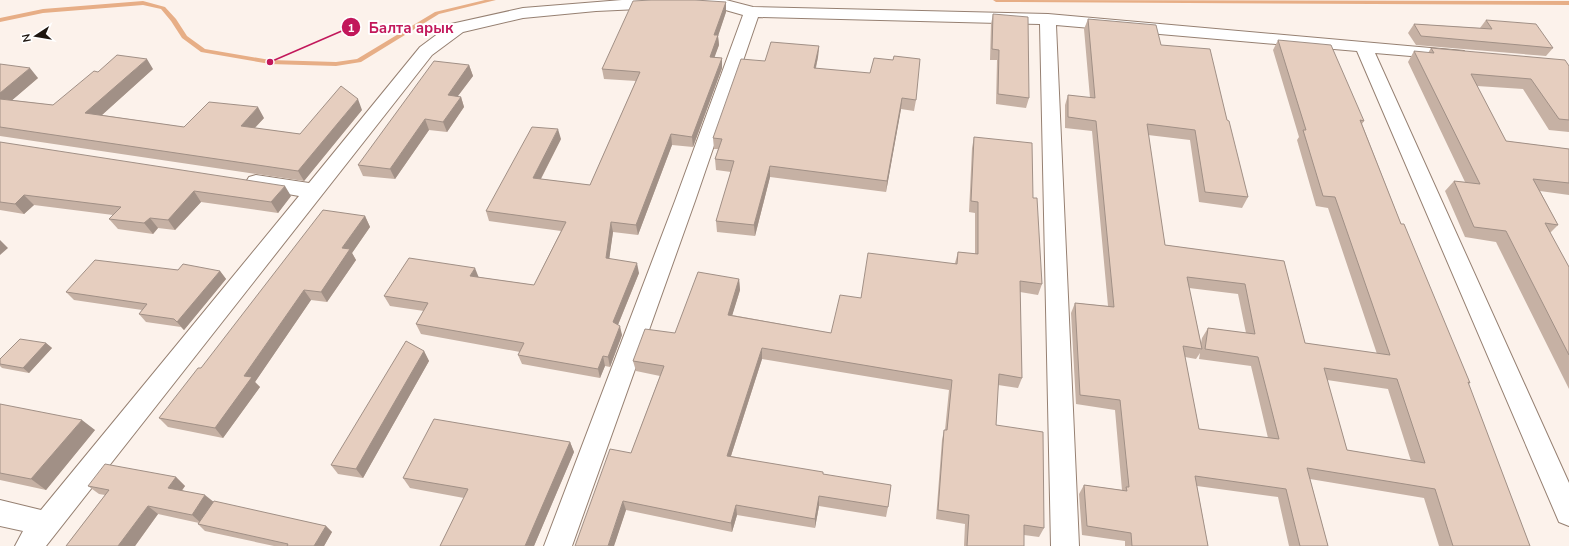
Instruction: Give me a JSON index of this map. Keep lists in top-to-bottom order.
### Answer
{
  "places": ["Балта арык"],
  "north": "left"
}
